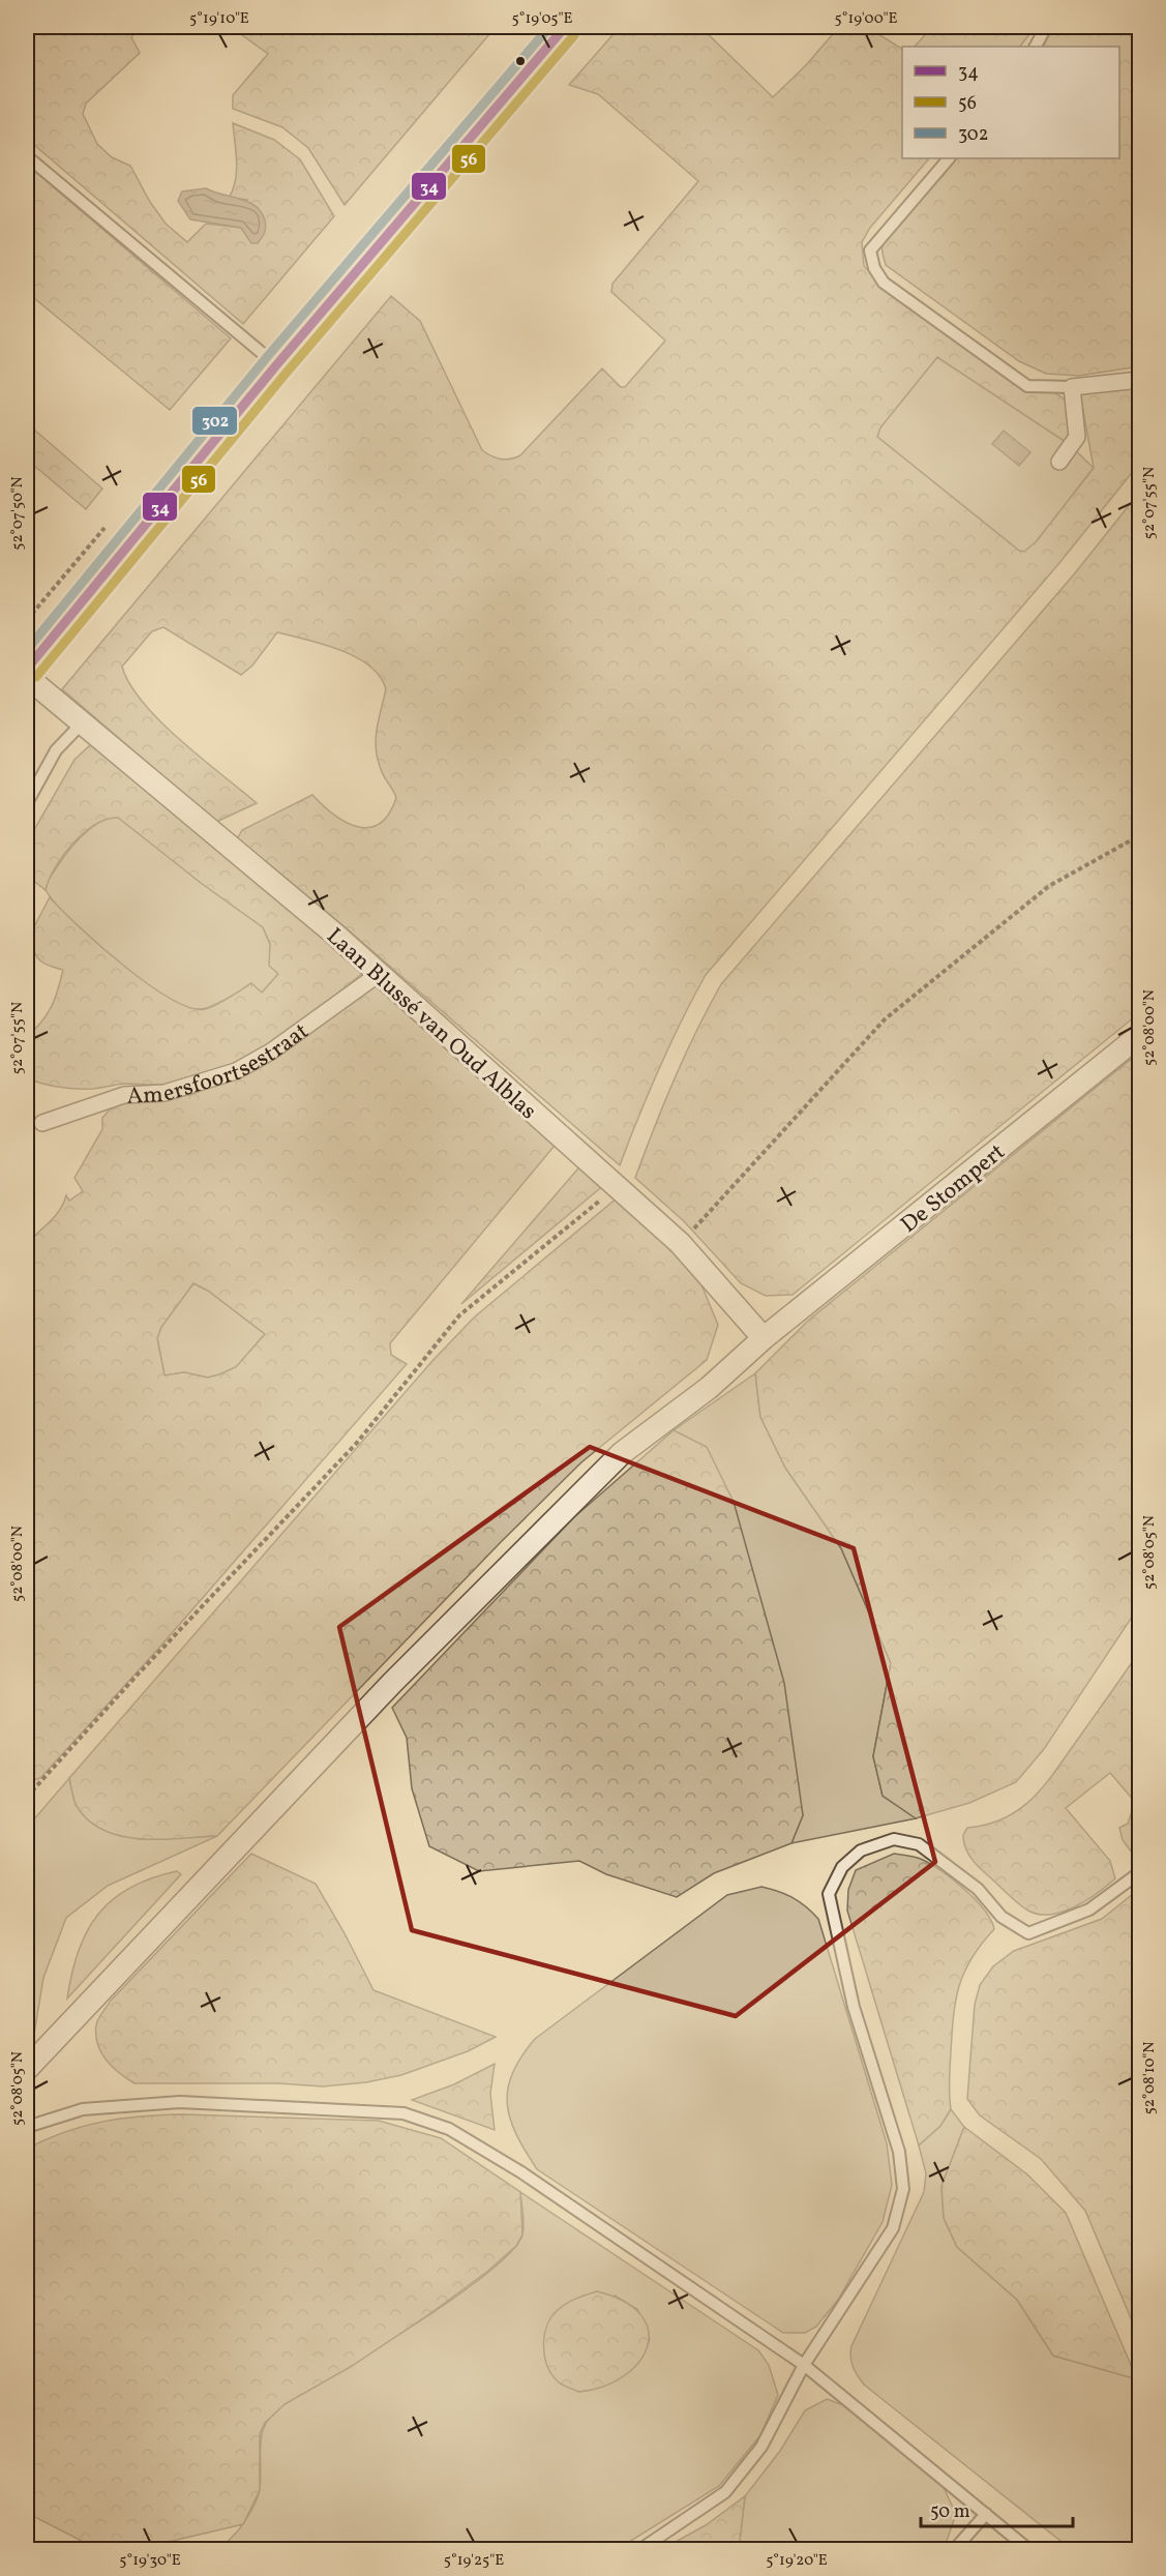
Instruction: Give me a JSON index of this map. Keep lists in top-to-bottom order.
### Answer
{
  "streets": {
    "street": ["Laan Blussé van Oud Alblas", "Amersfoortsestraat", "De Stompert"]
  },
  "crossings": [
    ["Laan Blussé van Oud Alblas", "Amersfoortsestraat"],
    ["Laan Blussé van Oud Alblas", "De Stompert"]
  ],
  "lines": ["transit line 34", "transit line 302", "transit line 56"],
  "legend": ["34", "56", "302"],
  "scale_bar": "50 m",
  "coordinates": [
    "5°19'10\"E",
    "5°19'05\"E",
    "5°19'00\"E",
    "52°07'55\"N",
    "52°07'50\"N",
    "52°08'00\"N",
    "52°08'05\"N",
    "52°08'10\"N",
    "5°19'30\"E",
    "5°19'25\"E",
    "5°19'20\"E"
  ]
}
